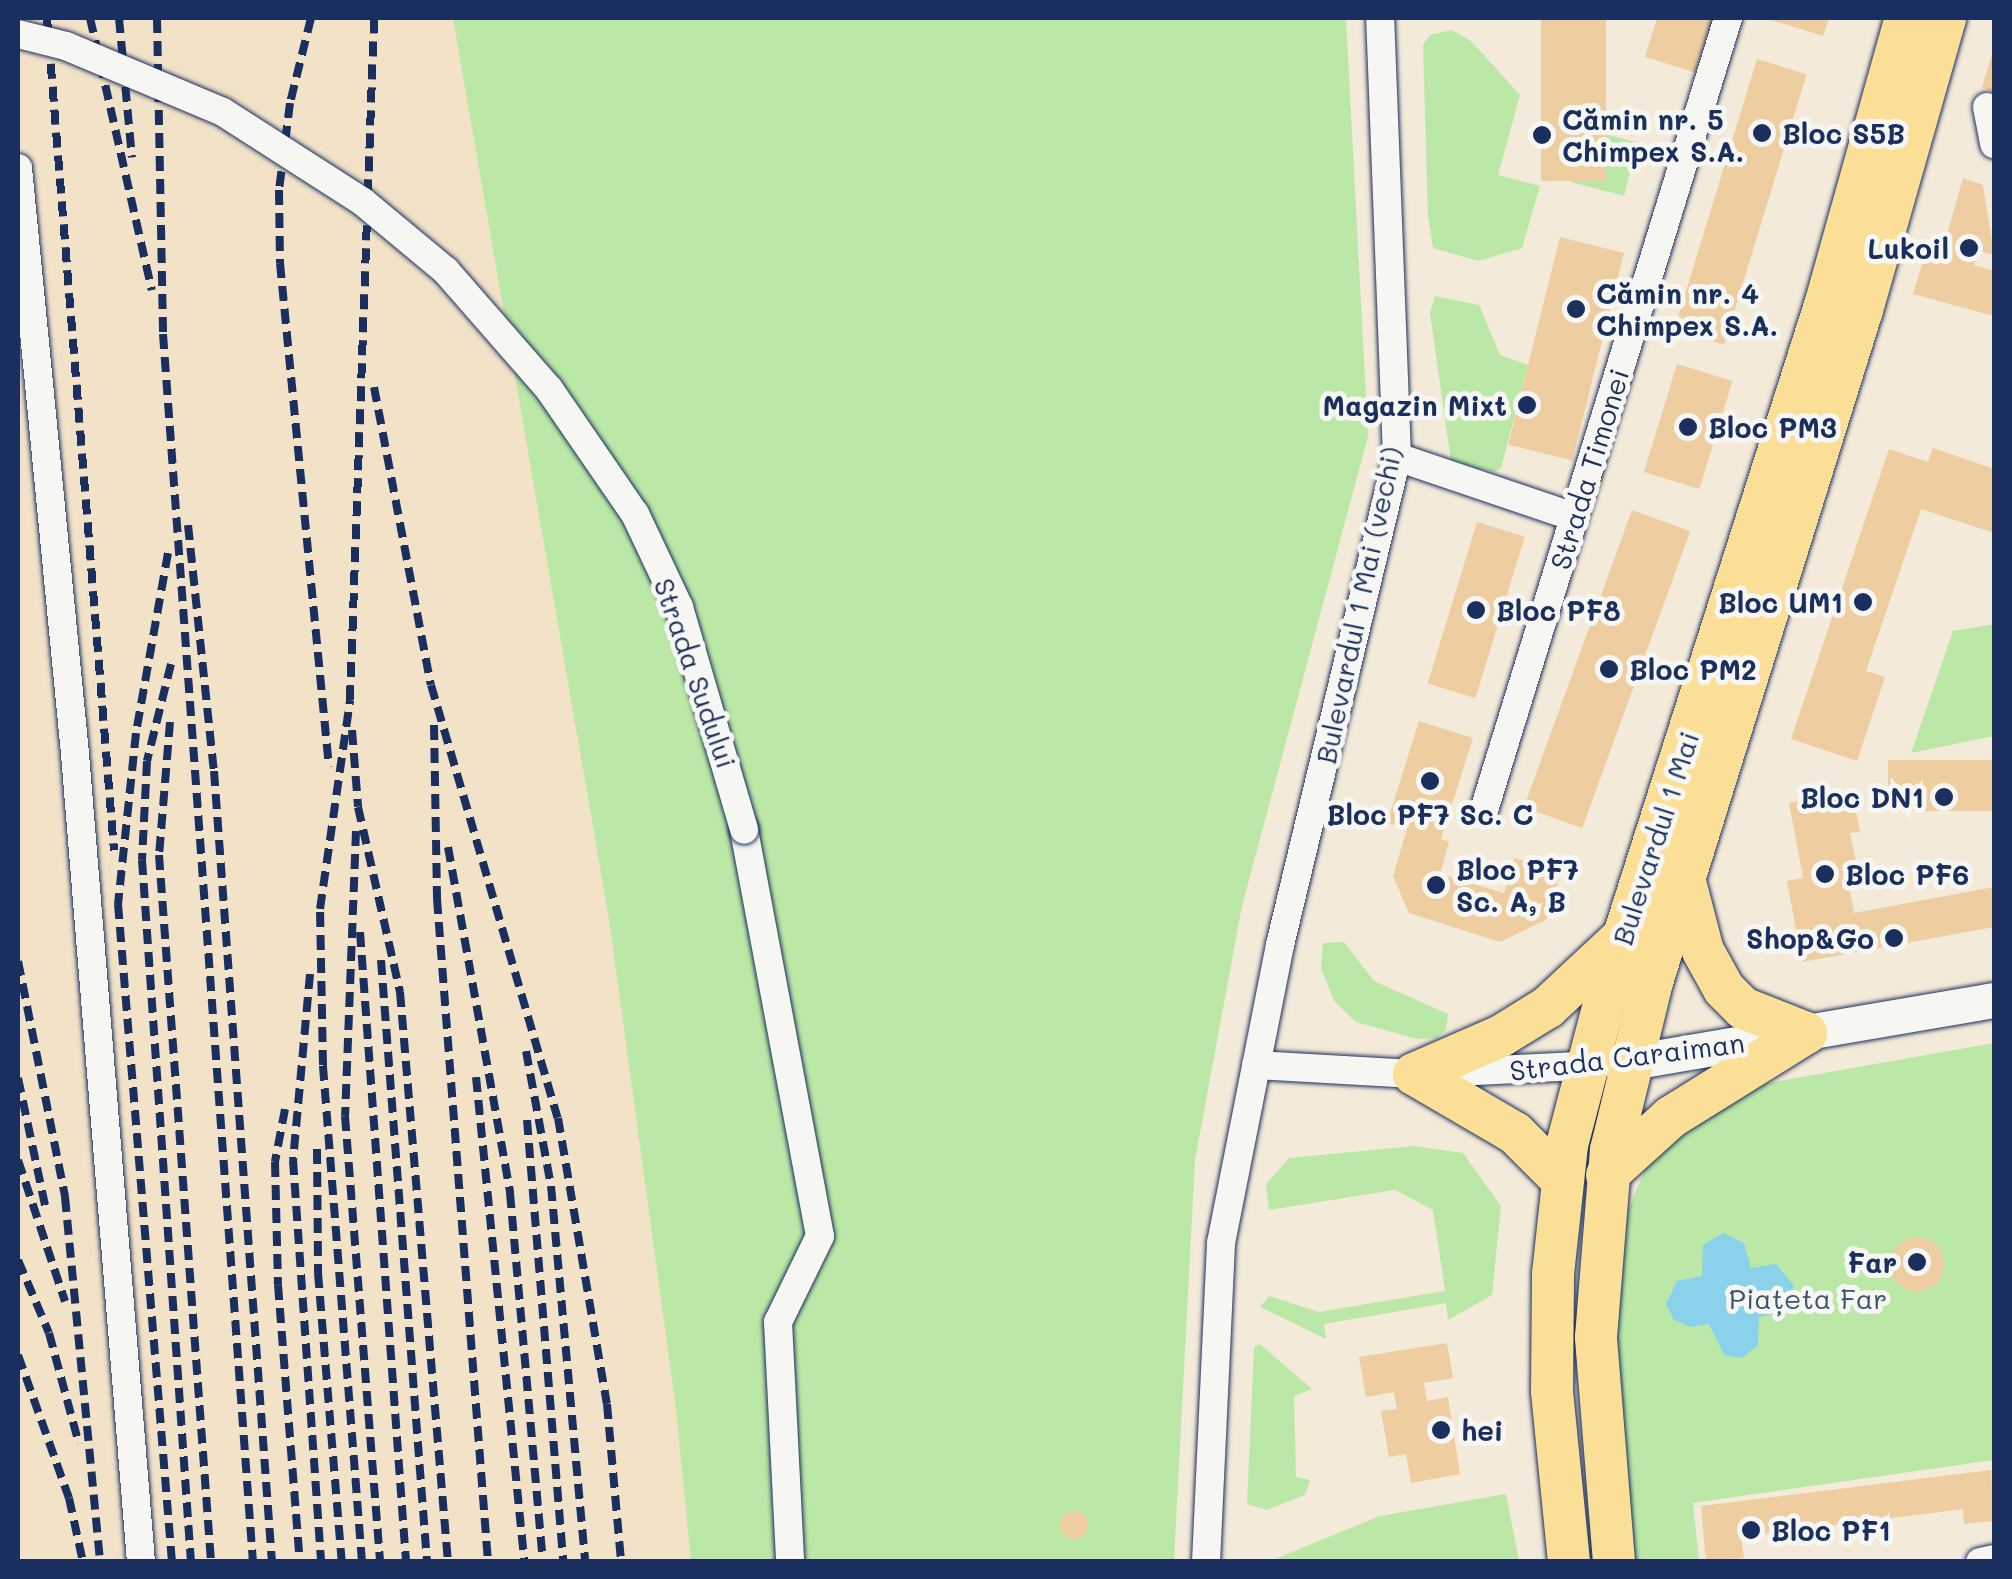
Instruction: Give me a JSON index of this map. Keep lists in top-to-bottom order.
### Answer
{
  "streets": {
    "main road": ["Bulevardul 1 Mai"],
    "street": [
      "Strada Timonei",
      "Bulevardul 1 Mai (vechi)",
      "Strada Sudului",
      "Strada Caraiman"
    ]
  },
  "crossings": [
    ["Bulevardul 1 Mai (vechi)", "Strada Caraiman"],
    ["Bulevardul 1 Mai", "Strada Caraiman"]
  ],
  "parks": ["Piațeta Far"],
  "places": [
    "Bloc S5B",
    "Cămin nr. 5 Chimpex S.A.",
    "Lukoil",
    "Cămin nr. 4 Chimpex S.A.",
    "Magazin Mixt",
    "Bloc PM3",
    "Bloc UM1",
    "Bloc PF8",
    "Bloc PM2",
    "Bloc PF7 Sc. C",
    "Bloc DN1",
    "Bloc PF6",
    "Bloc PF7 Sc. A, B",
    "Shop&Go",
    "Far",
    "hei",
    "Bloc PF1"
  ]
}
